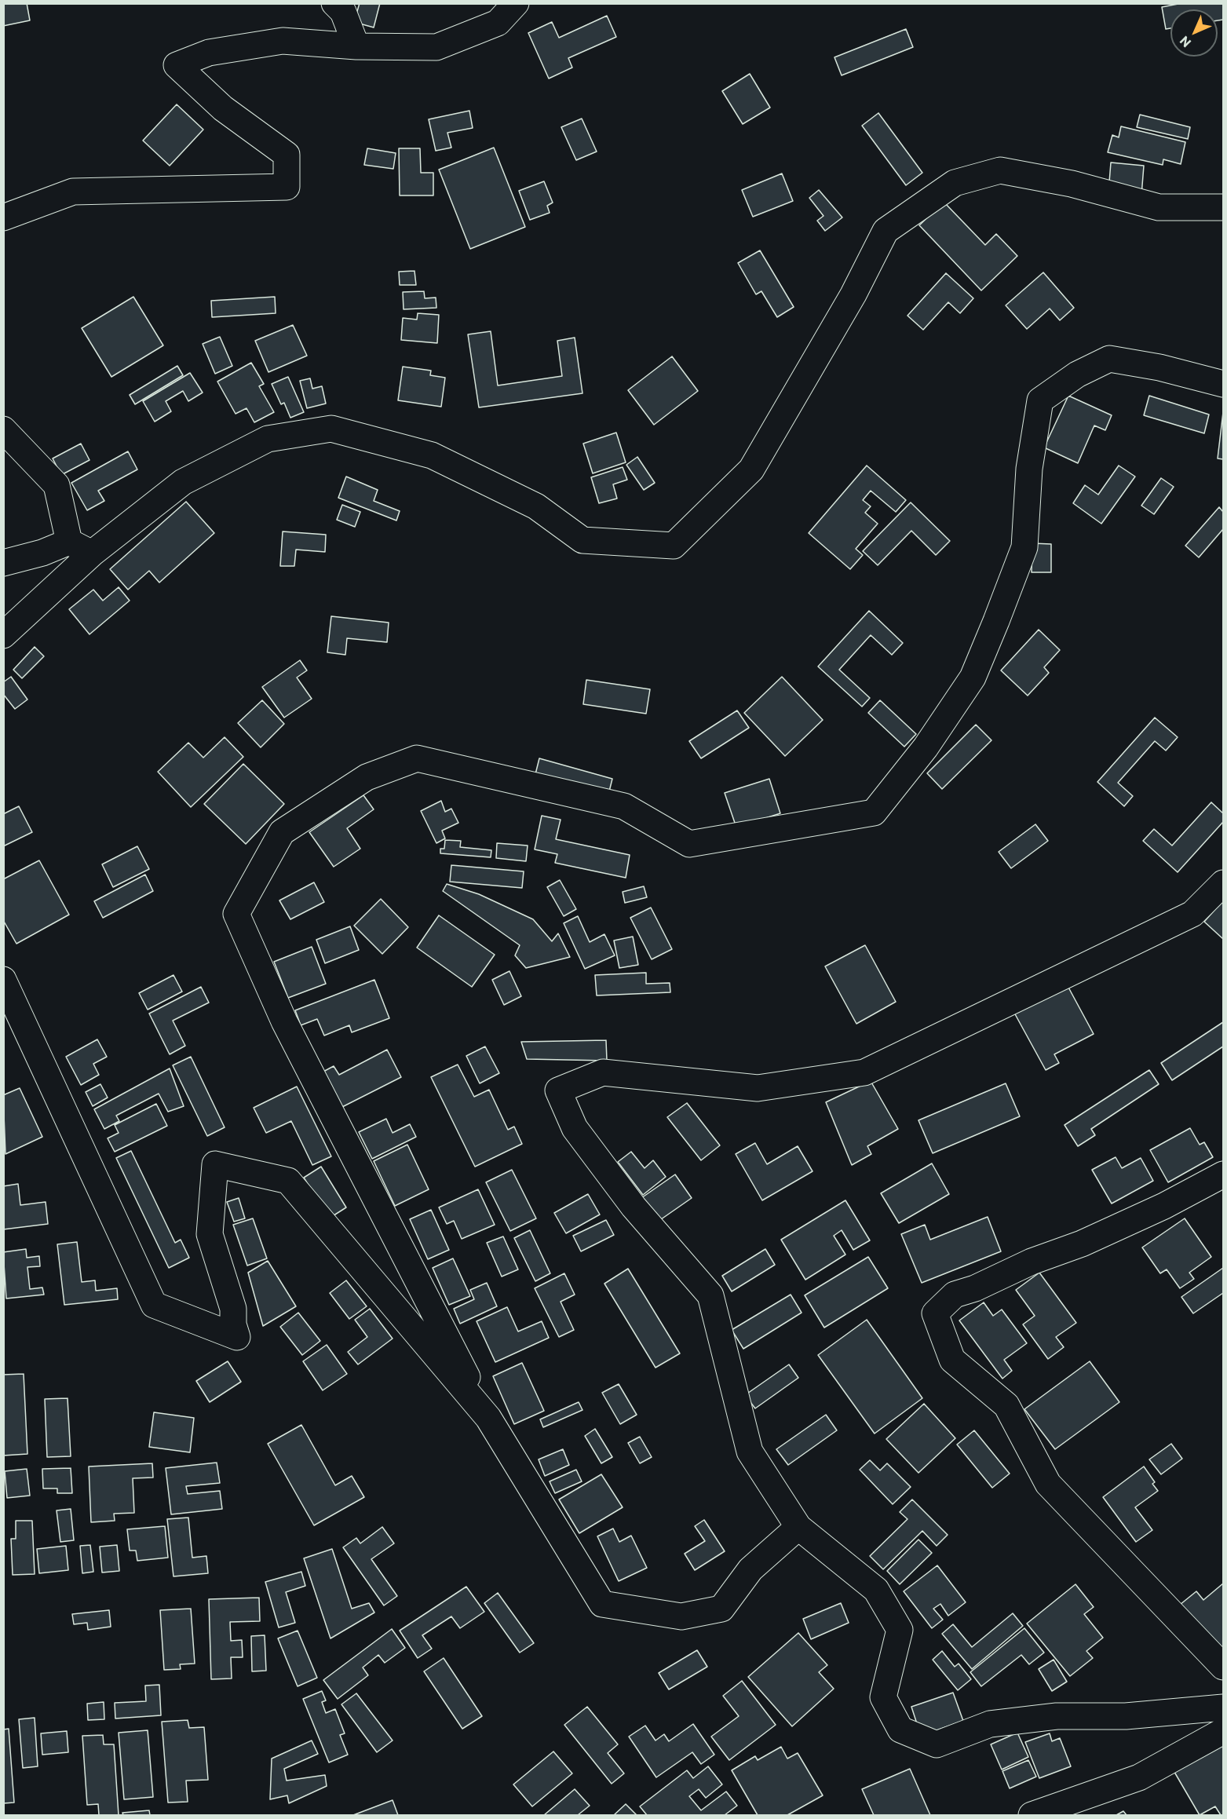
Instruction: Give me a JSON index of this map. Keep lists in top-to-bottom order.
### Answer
{
  "north": "bottom left"
}
